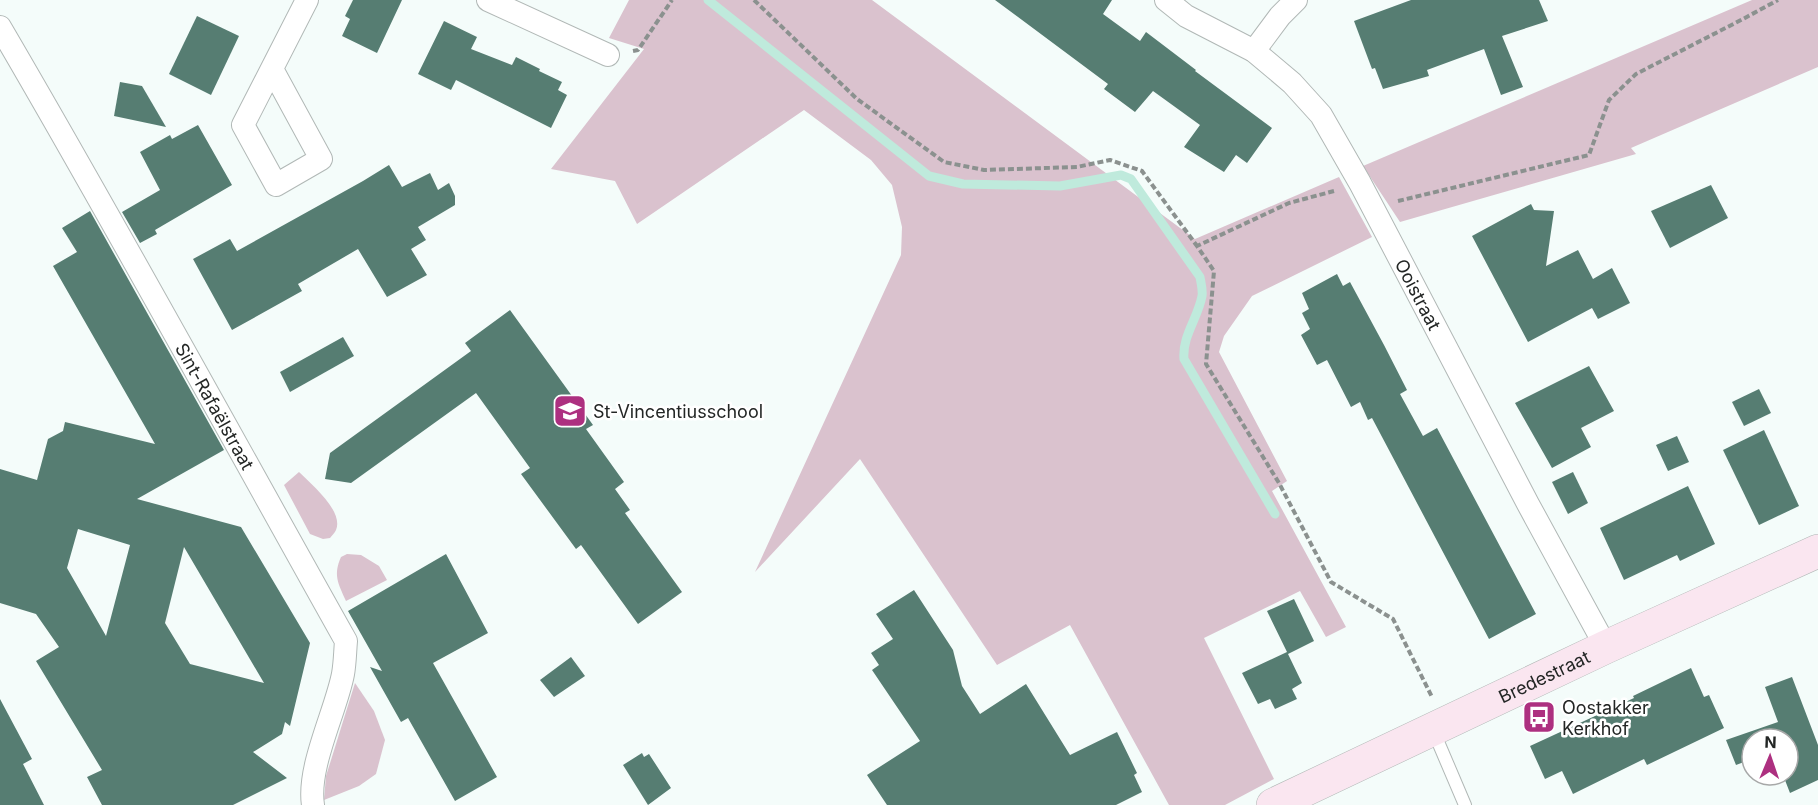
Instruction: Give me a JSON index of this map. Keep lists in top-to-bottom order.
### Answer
{
  "streets": {
    "street": ["Ooistraat", "Sint-Rafaëlstraat", "Bredestraat"]
  },
  "crossings": [
    ["Ooistraat", "Bredestraat"]
  ],
  "places": {
    "school or university": ["St-Vincentiusschool"],
    "bus stop": ["Oostakker Kerkhof"]
  },
  "north": "top"
}
